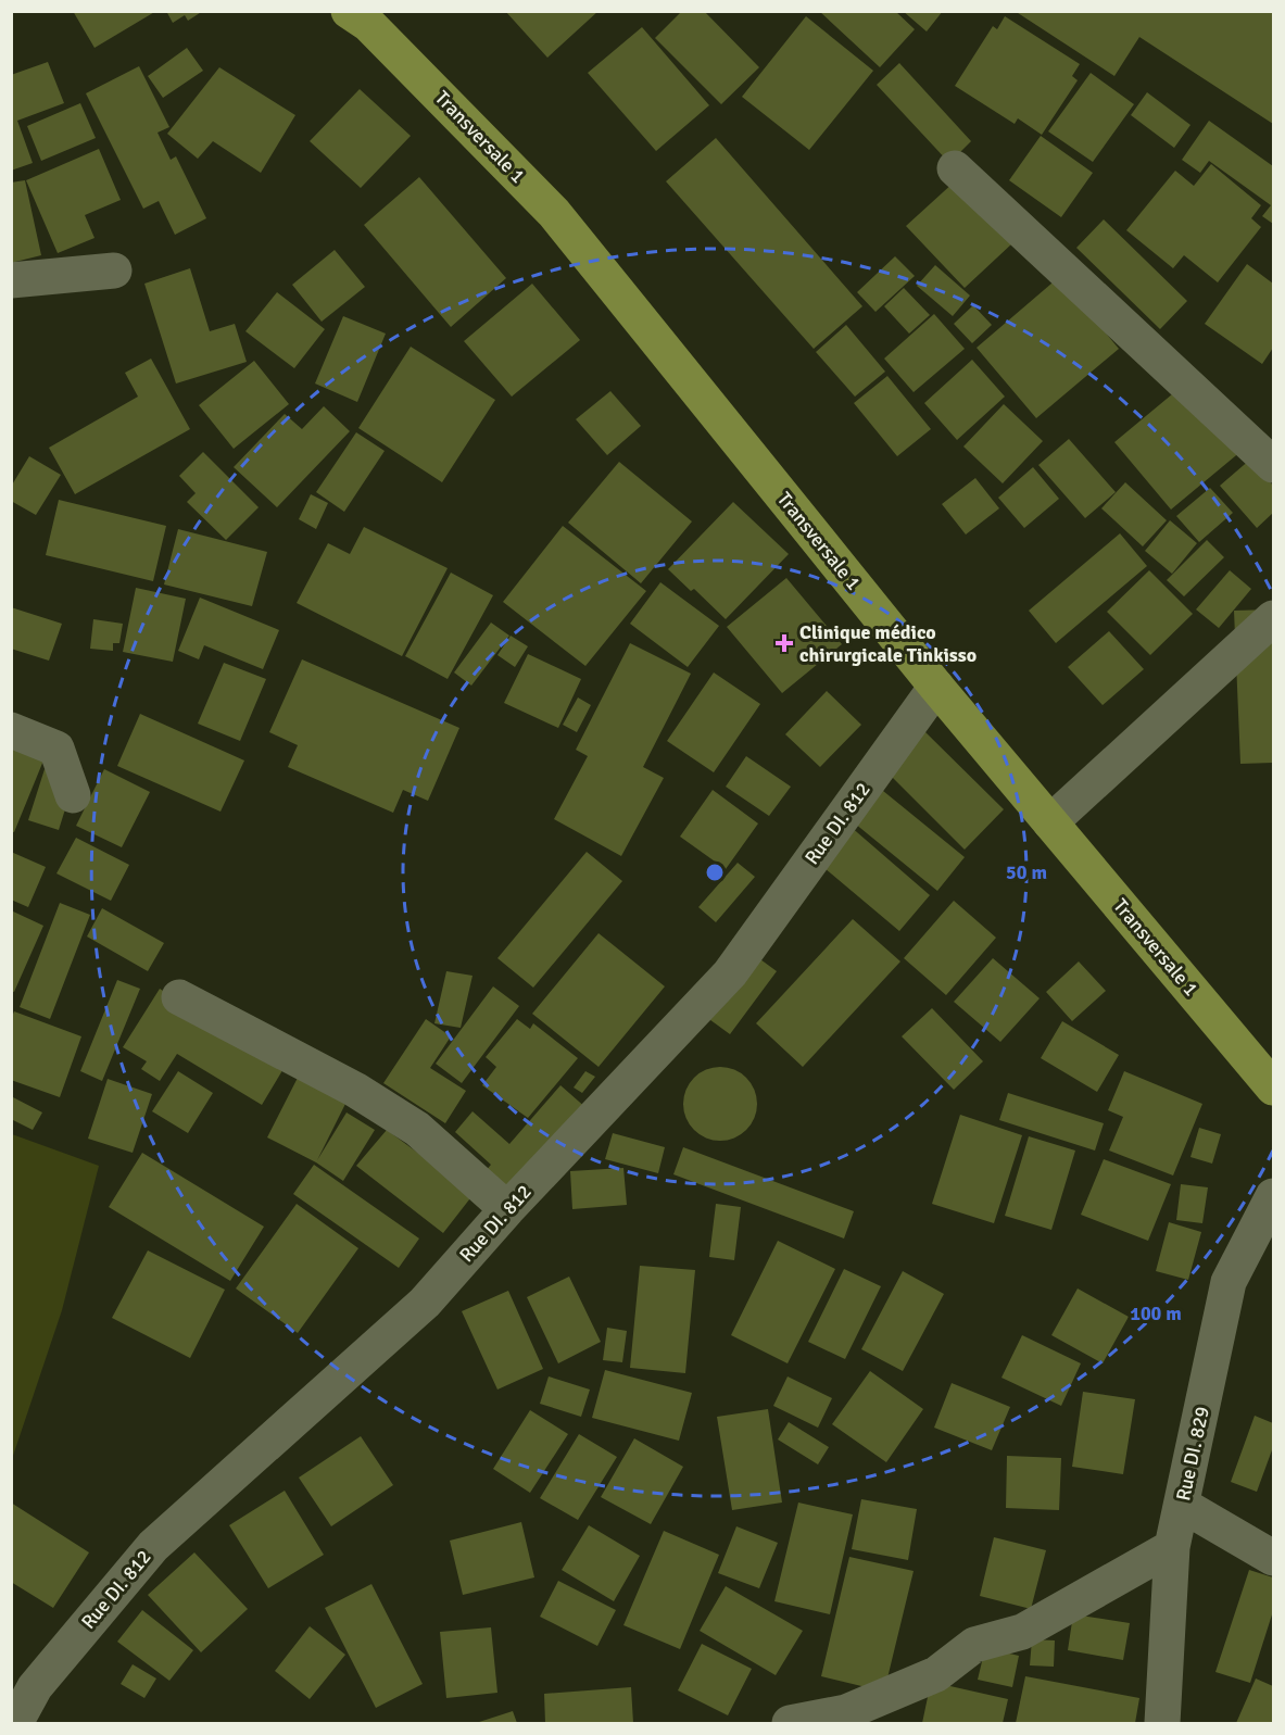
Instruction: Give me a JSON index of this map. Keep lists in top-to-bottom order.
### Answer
{
  "streets": {
    "main road": ["Transversale 1"],
    "street": ["Rue DI. 812", "Rue DI. 829"]
  },
  "crossings": [
    ["Transversale 1", "Rue DI. 812"]
  ],
  "places": {
    "health": ["Clinique médico chirurgicale Tinkisso"]
  },
  "rings": ["50 m", "100 m"]
}
